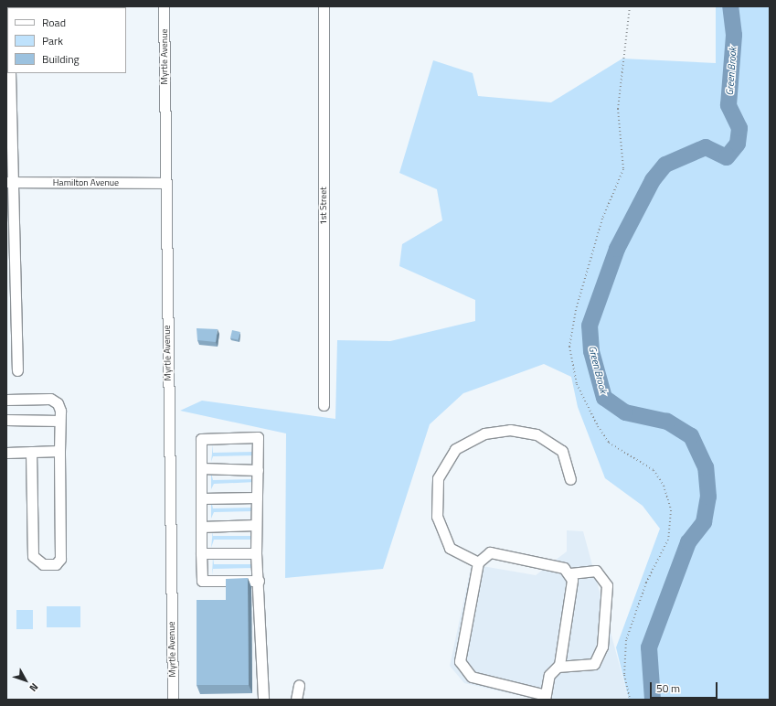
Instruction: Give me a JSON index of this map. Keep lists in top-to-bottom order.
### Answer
{
  "streets": {
    "street": ["Myrtle Avenue", "Hamilton Avenue", "1st Street"]
  },
  "crossings": [
    ["Myrtle Avenue", "Hamilton Avenue"]
  ],
  "water": ["Green Brook"],
  "legend": ["Road", "Park", "Building"],
  "scale_bar": "50 m",
  "north": "bottom right"
}
